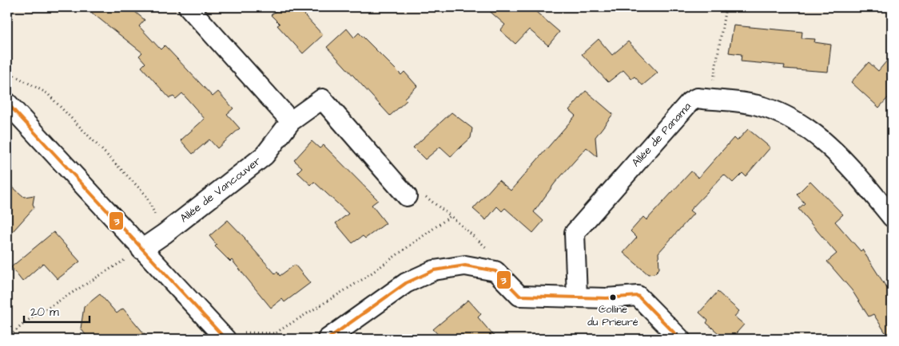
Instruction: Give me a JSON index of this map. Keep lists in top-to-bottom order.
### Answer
{
  "streets": {
    "street": ["Allée de Panama", "Allée de Vancouver"]
  },
  "places": ["Colline du Prieuré"],
  "lines": ["transit line 3"],
  "scale_bar": "20 m"
}
